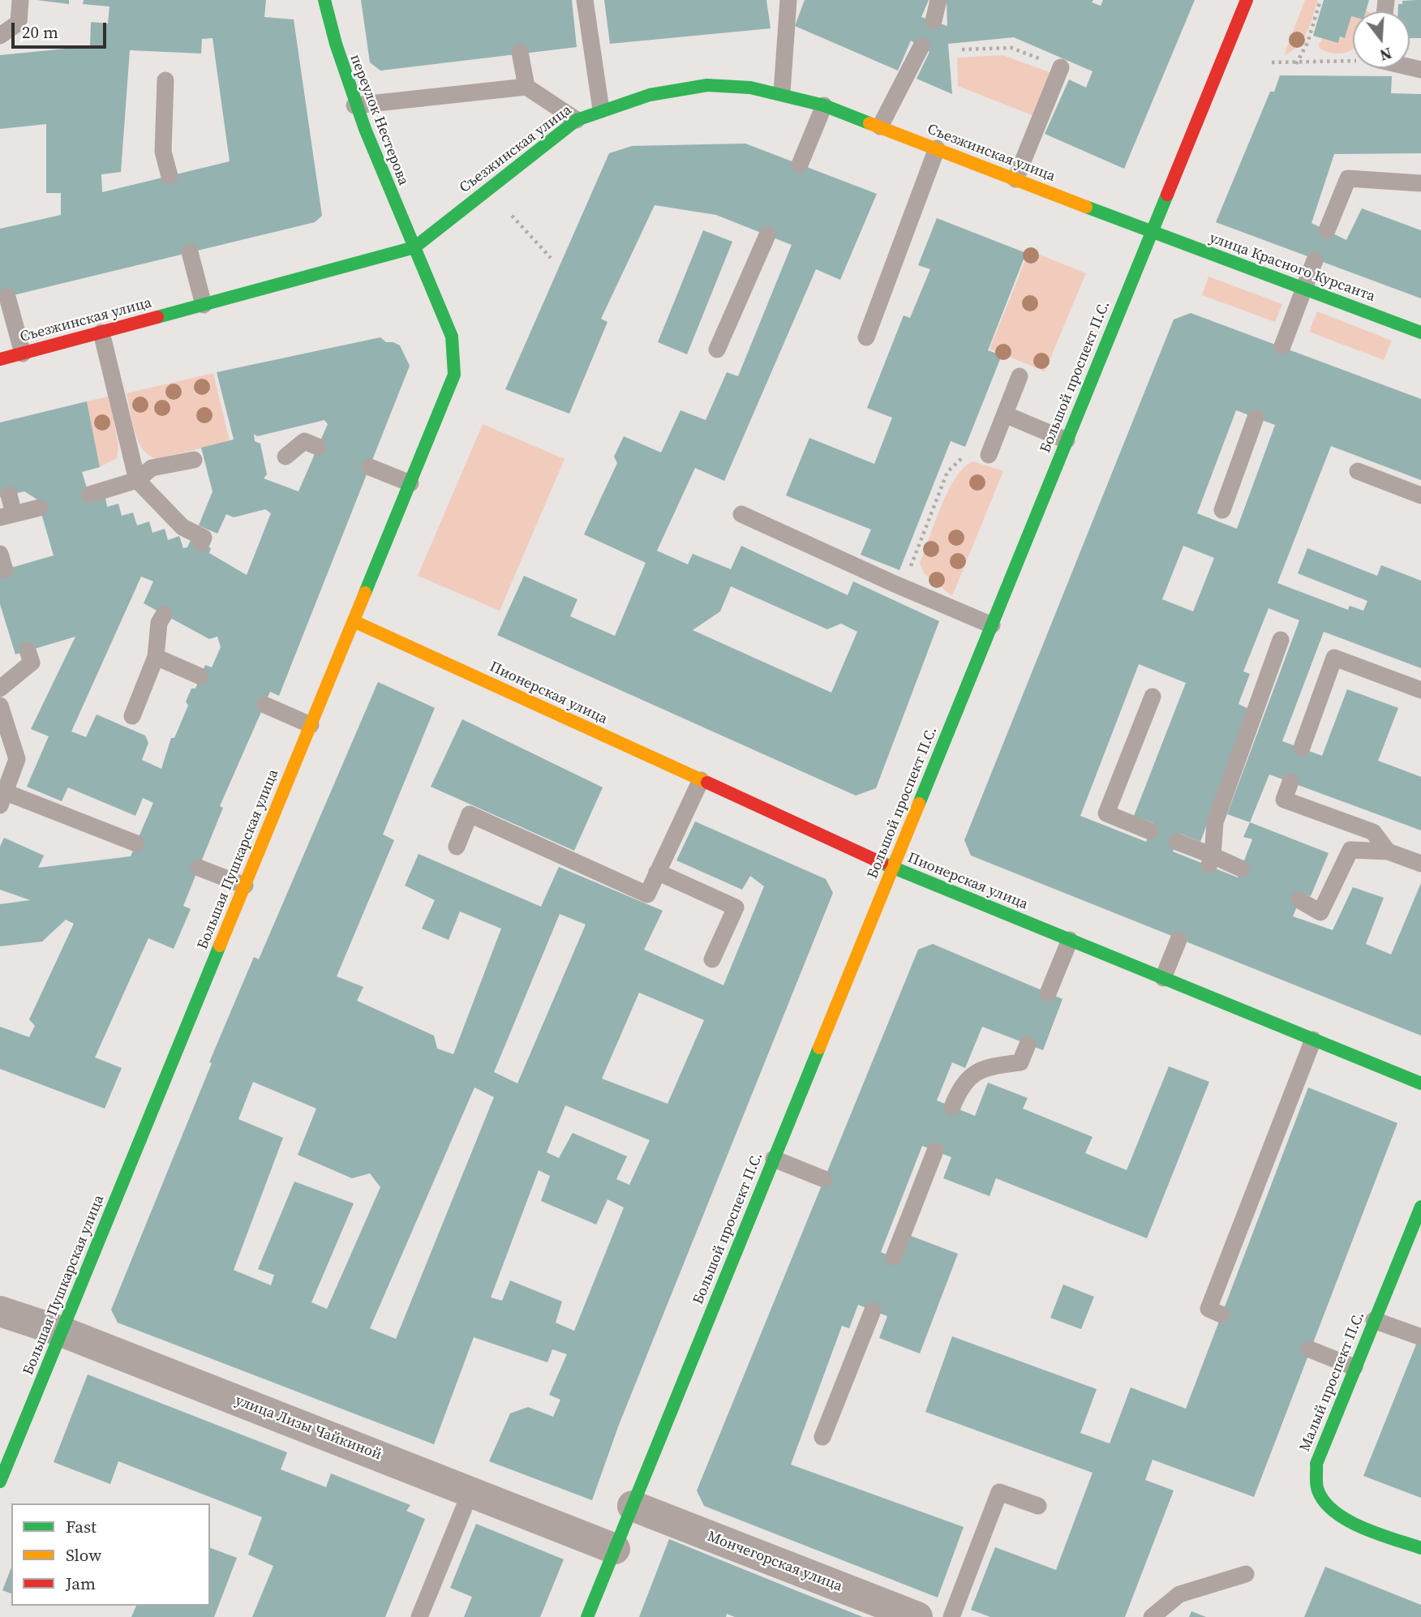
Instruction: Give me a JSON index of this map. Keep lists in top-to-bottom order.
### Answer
{
  "streets": {
    "main road": [
      "переулок Нестерова",
      "Съезжинская улица",
      "улица Красного Курсанта",
      "Большой проспект П.С.",
      "Пионерская улица",
      "Большая Пушкарская улица",
      "Малый проспект П.С."
    ],
    "street": ["улица Лизы Чайкиной", "Мончегорская улица"]
  },
  "crossings": [
    ["переулок Нестерова", "Съезжинская улица"],
    ["переулок Нестерова", "Большая Пушкарская улица"],
    ["Съезжинская улица", "улица Красного Курсанта"],
    ["Съезжинская улица", "Большой проспект П.С."],
    ["Съезжинская улица", "Большая Пушкарская улица"],
    ["улица Красного Курсанта", "Большой проспект П.С."],
    ["Большой проспект П.С.", "Пионерская улица"],
    ["Большой проспект П.С.", "улица Лизы Чайкиной"],
    ["Большой проспект П.С.", "Мончегорская улица"],
    ["Пионерская улица", "Большая Пушкарская улица"],
    ["Большая Пушкарская улица", "улица Лизы Чайкиной"]
  ],
  "legend": ["Fast", "Slow", "Jam"],
  "scale_bar": "20 m",
  "north": "bottom"
}
